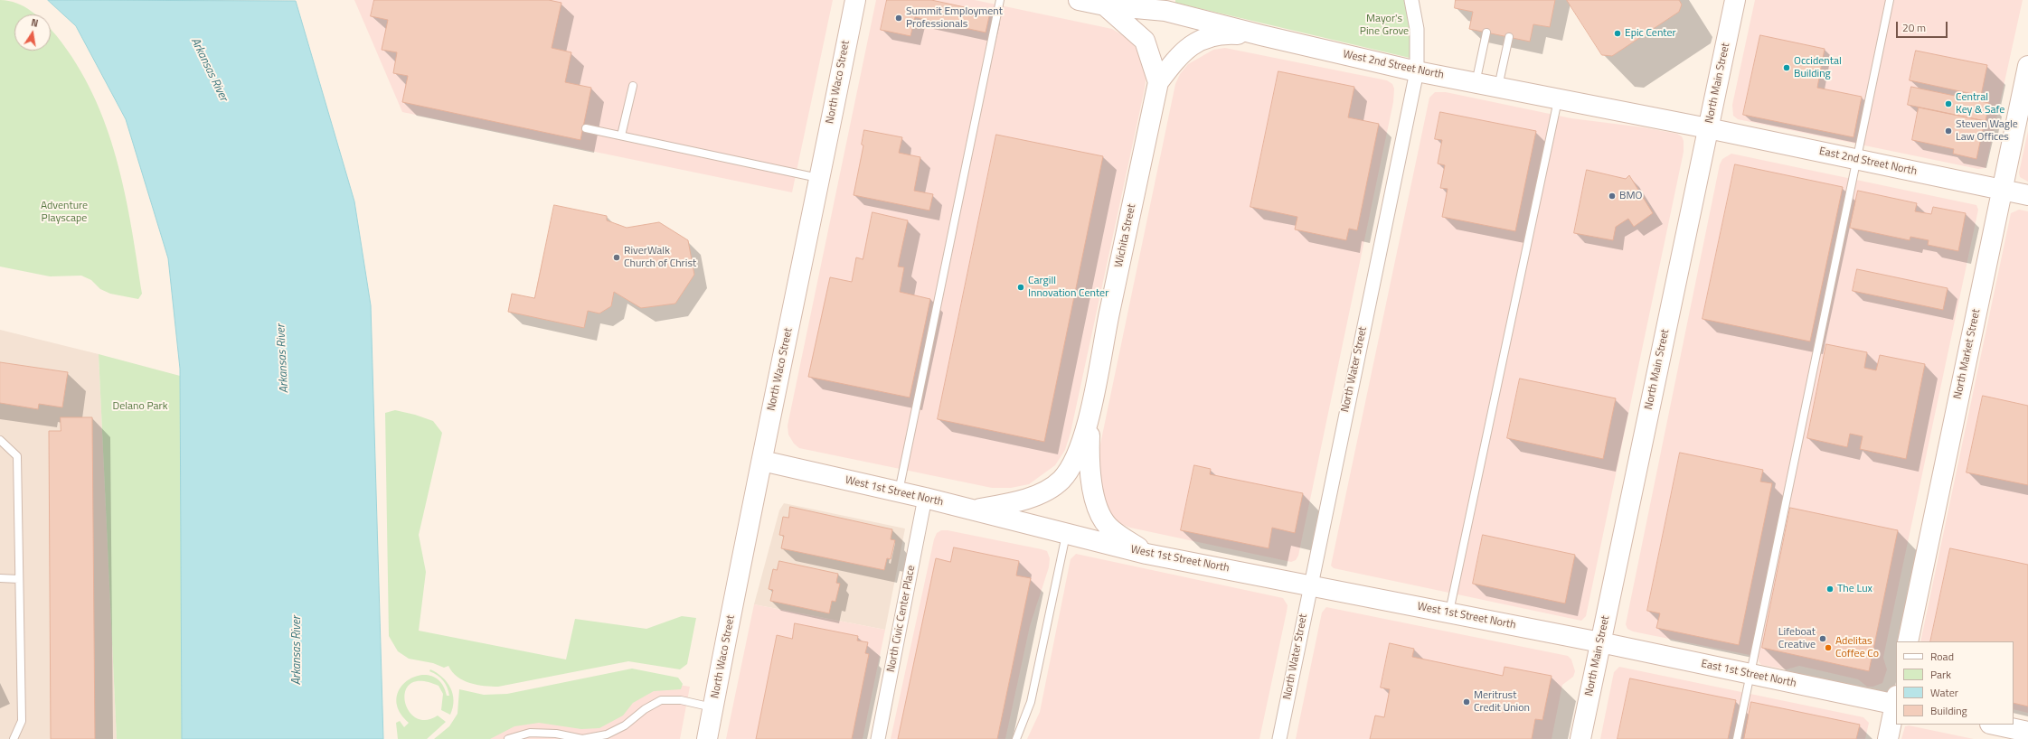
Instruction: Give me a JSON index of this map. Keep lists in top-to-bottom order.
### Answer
{
  "streets": {
    "street": [
      "West 2nd Street North",
      "North Waco Street",
      "North Main Street",
      "East 2nd Street North",
      "Wichita Street",
      "North Market Street",
      "North Water Street",
      "West 1st Street North",
      "North Civic Center Place",
      "East 1st Street North"
    ]
  },
  "crossings": [
    ["West 2nd Street North", "North Main Street"],
    ["West 2nd Street North", "East 2nd Street North"],
    ["West 2nd Street North", "North Water Street"],
    ["North Waco Street", "West 1st Street North"],
    ["North Main Street", "East 2nd Street North"],
    ["North Main Street", "West 1st Street North"],
    ["North Main Street", "East 1st Street North"],
    ["East 2nd Street North", "North Market Street"],
    ["North Water Street", "West 1st Street North"],
    ["West 1st Street North", "North Civic Center Place"],
    ["West 1st Street North", "East 1st Street North"]
  ],
  "water": ["Arkansas River"],
  "parks": ["Mayor's Pine Grove", "Adventure Playscape", "Delano Park"],
  "places": [
    "Summit Employment Professionals",
    "Epic Center",
    "Occidental Building",
    "Central Key & Safe",
    "Steven Wagle Law Offices",
    "BMO",
    "RiverWalk Church of Christ",
    "Cargill Innovation Center",
    "The Lux",
    "Lifeboat Creative",
    "Adelitas Coffee Co",
    "Meritrust Credit Union"
  ],
  "legend": [
    "Road",
    "Park",
    "Water",
    "Building"
  ],
  "scale_bar": "20 m",
  "north": "top"
}
